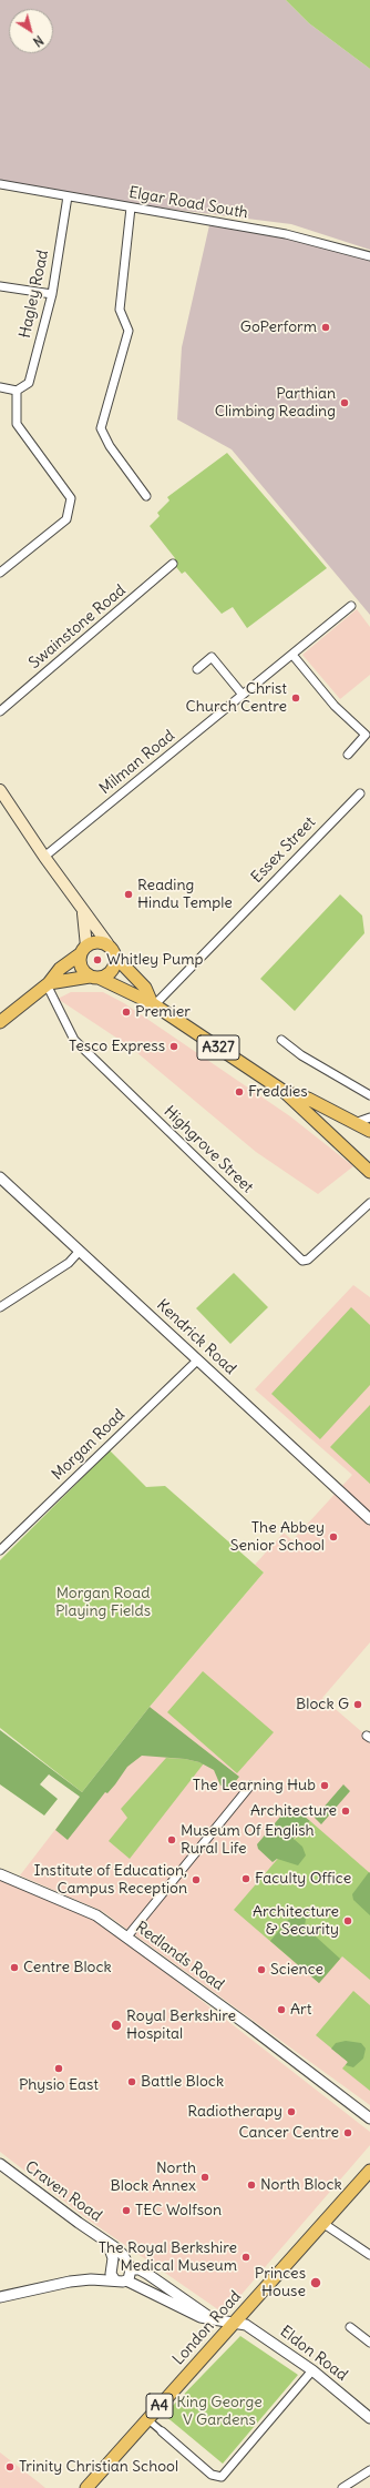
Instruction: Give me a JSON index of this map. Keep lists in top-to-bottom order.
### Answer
{
  "streets": {
    "main road": ["A327", "London Road", "A4"],
    "street": [
      "Elgar Road South",
      "Hagley Road",
      "Swainstone Road",
      "Milman Road",
      "Essex Street",
      "Highgrove Street",
      "Kendrick Road",
      "Morgan Road",
      "Redlands Road",
      "Craven Road",
      "Eldon Road"
    ]
  },
  "crossings": [
    ["Elgar Road South", "Hagley Road"],
    ["Essex Street", "A327"],
    ["Kendrick Road", "Morgan Road"],
    ["London Road", "Eldon Road"]
  ],
  "parks": ["Morgan Road Playing Fields", "King George V Gardens"],
  "places": [
    "GoPerform",
    "Parthian Climbing Reading",
    "Christ Church Centre",
    "Reading Hindu Temple",
    "Whitley Pump",
    "Premier",
    "Tesco Express",
    "Freddies",
    "The Abbey Senior School",
    "Block G",
    "The Learning Hub",
    "Architecture",
    "Museum Of English Rural Life",
    "Faculty Office",
    "Institute of Education, Campus Reception",
    "Architecture & Security",
    "Centre Block",
    "Science",
    "Art",
    "Royal Berkshire Hospital",
    "Physio East",
    "Battle Block",
    "Radiotherapy",
    "Cancer Centre",
    "North Block Annex",
    "North Block",
    "TEC Wolfson",
    "The Royal Berkshire Medical Museum",
    "Princes House",
    "Trinity Christian School"
  ],
  "north": "bottom right"
}
